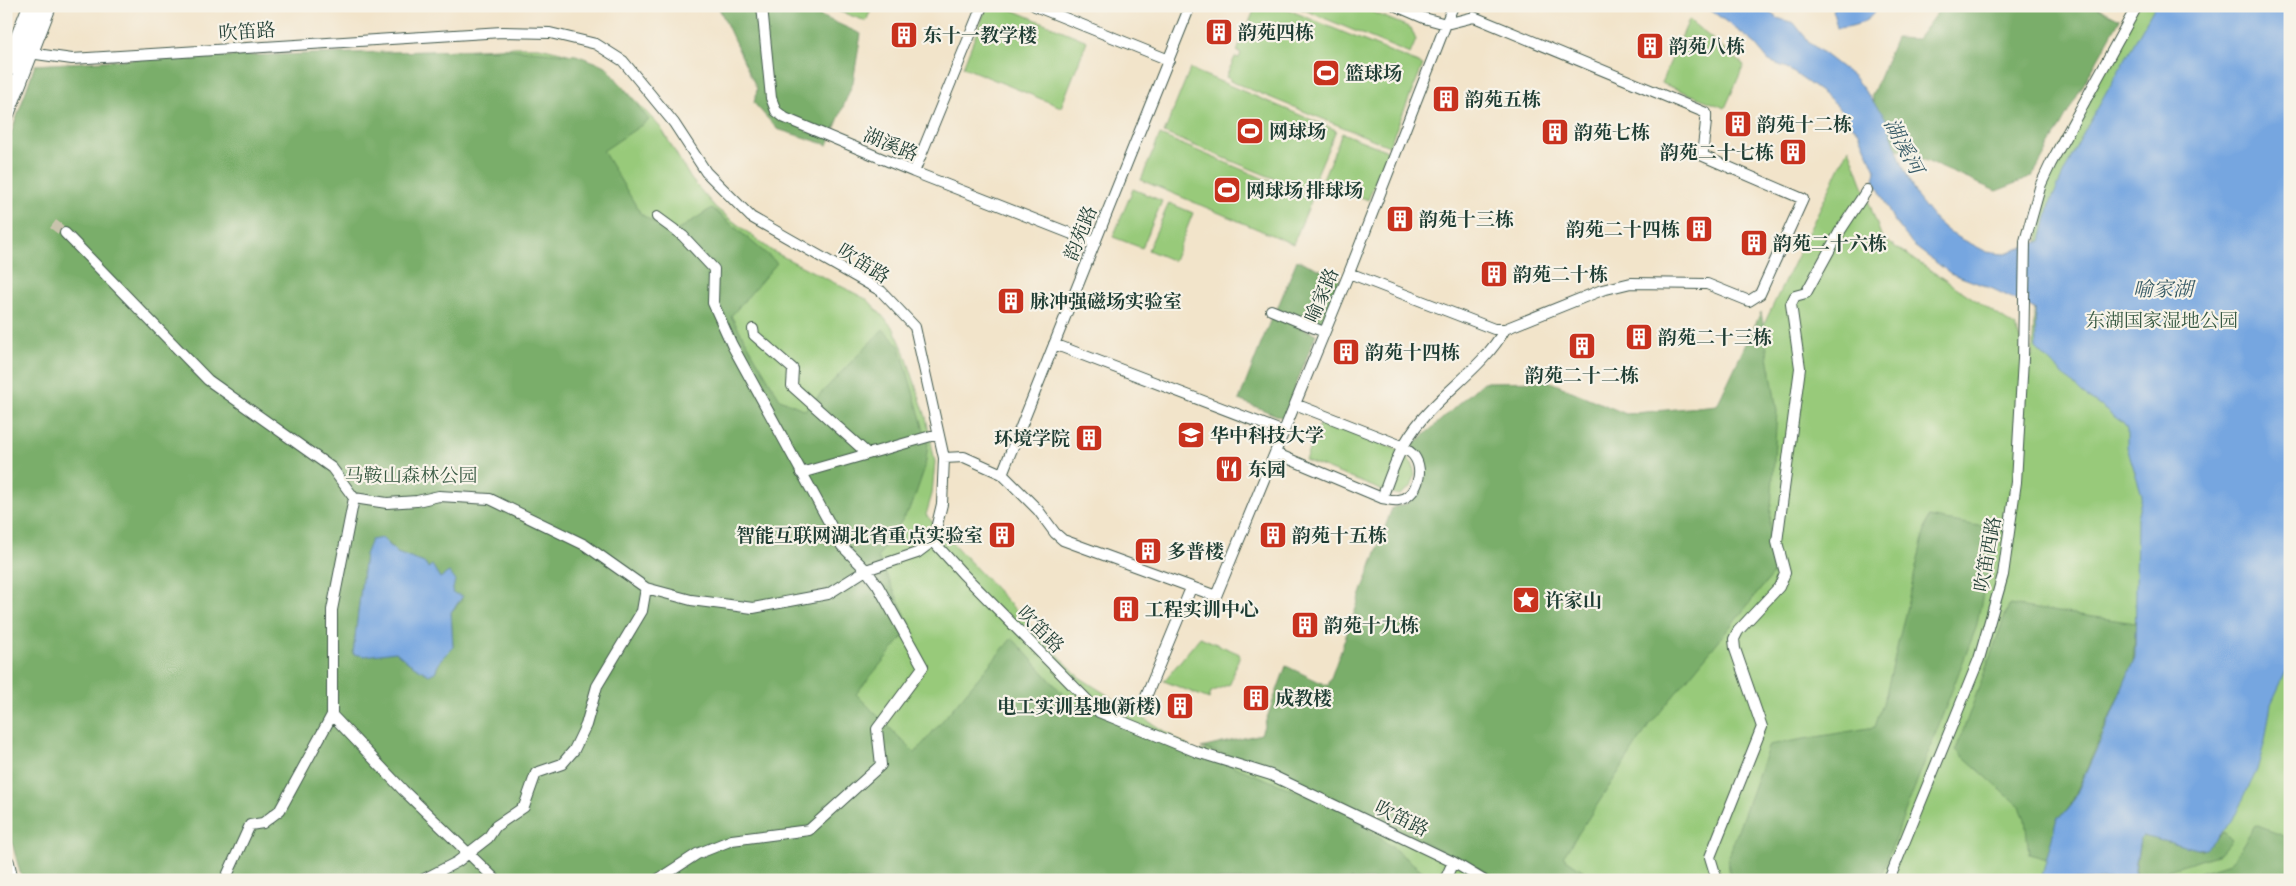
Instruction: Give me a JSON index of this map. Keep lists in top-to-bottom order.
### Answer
{
  "streets": {
    "street": [
      "吹笛路",
      "湖溪路",
      "韵苑路",
      "喻家路",
      "吹笛西路"
    ]
  },
  "crossings": [
    ["湖溪路", "韵苑路"]
  ],
  "water": ["湖溪河", "喻家湖"],
  "parks": ["东湖国家湿地公园", "马鞍山森林公园"],
  "places": {
    "building": [
      "韵苑四栋",
      "东十一教学楼",
      "韵苑八栋",
      "韵苑五栋",
      "韵苑十二栋",
      "韵苑七栋",
      "韵苑二十七栋",
      "韵苑十三栋",
      "韵苑二十四栋",
      "韵苑二十六栋",
      "韵苑二十栋",
      "脉冲强磁场实验室",
      "韵苑二十三栋",
      "韵苑二十二栋",
      "韵苑十四栋",
      "环境学院",
      "智能互联网湖北省重点实验室",
      "韵苑十五栋",
      "多普楼",
      "工程实训中心",
      "韵苑十九栋",
      "成教楼",
      "电工实训基地(新楼)"
    ],
    "sports": ["篮球场", "网球场", "网球场 排球场"],
    "school or university": ["华中科技大学"],
    "restaurant": ["东园"],
    "place": ["许家山"]
  }
}
